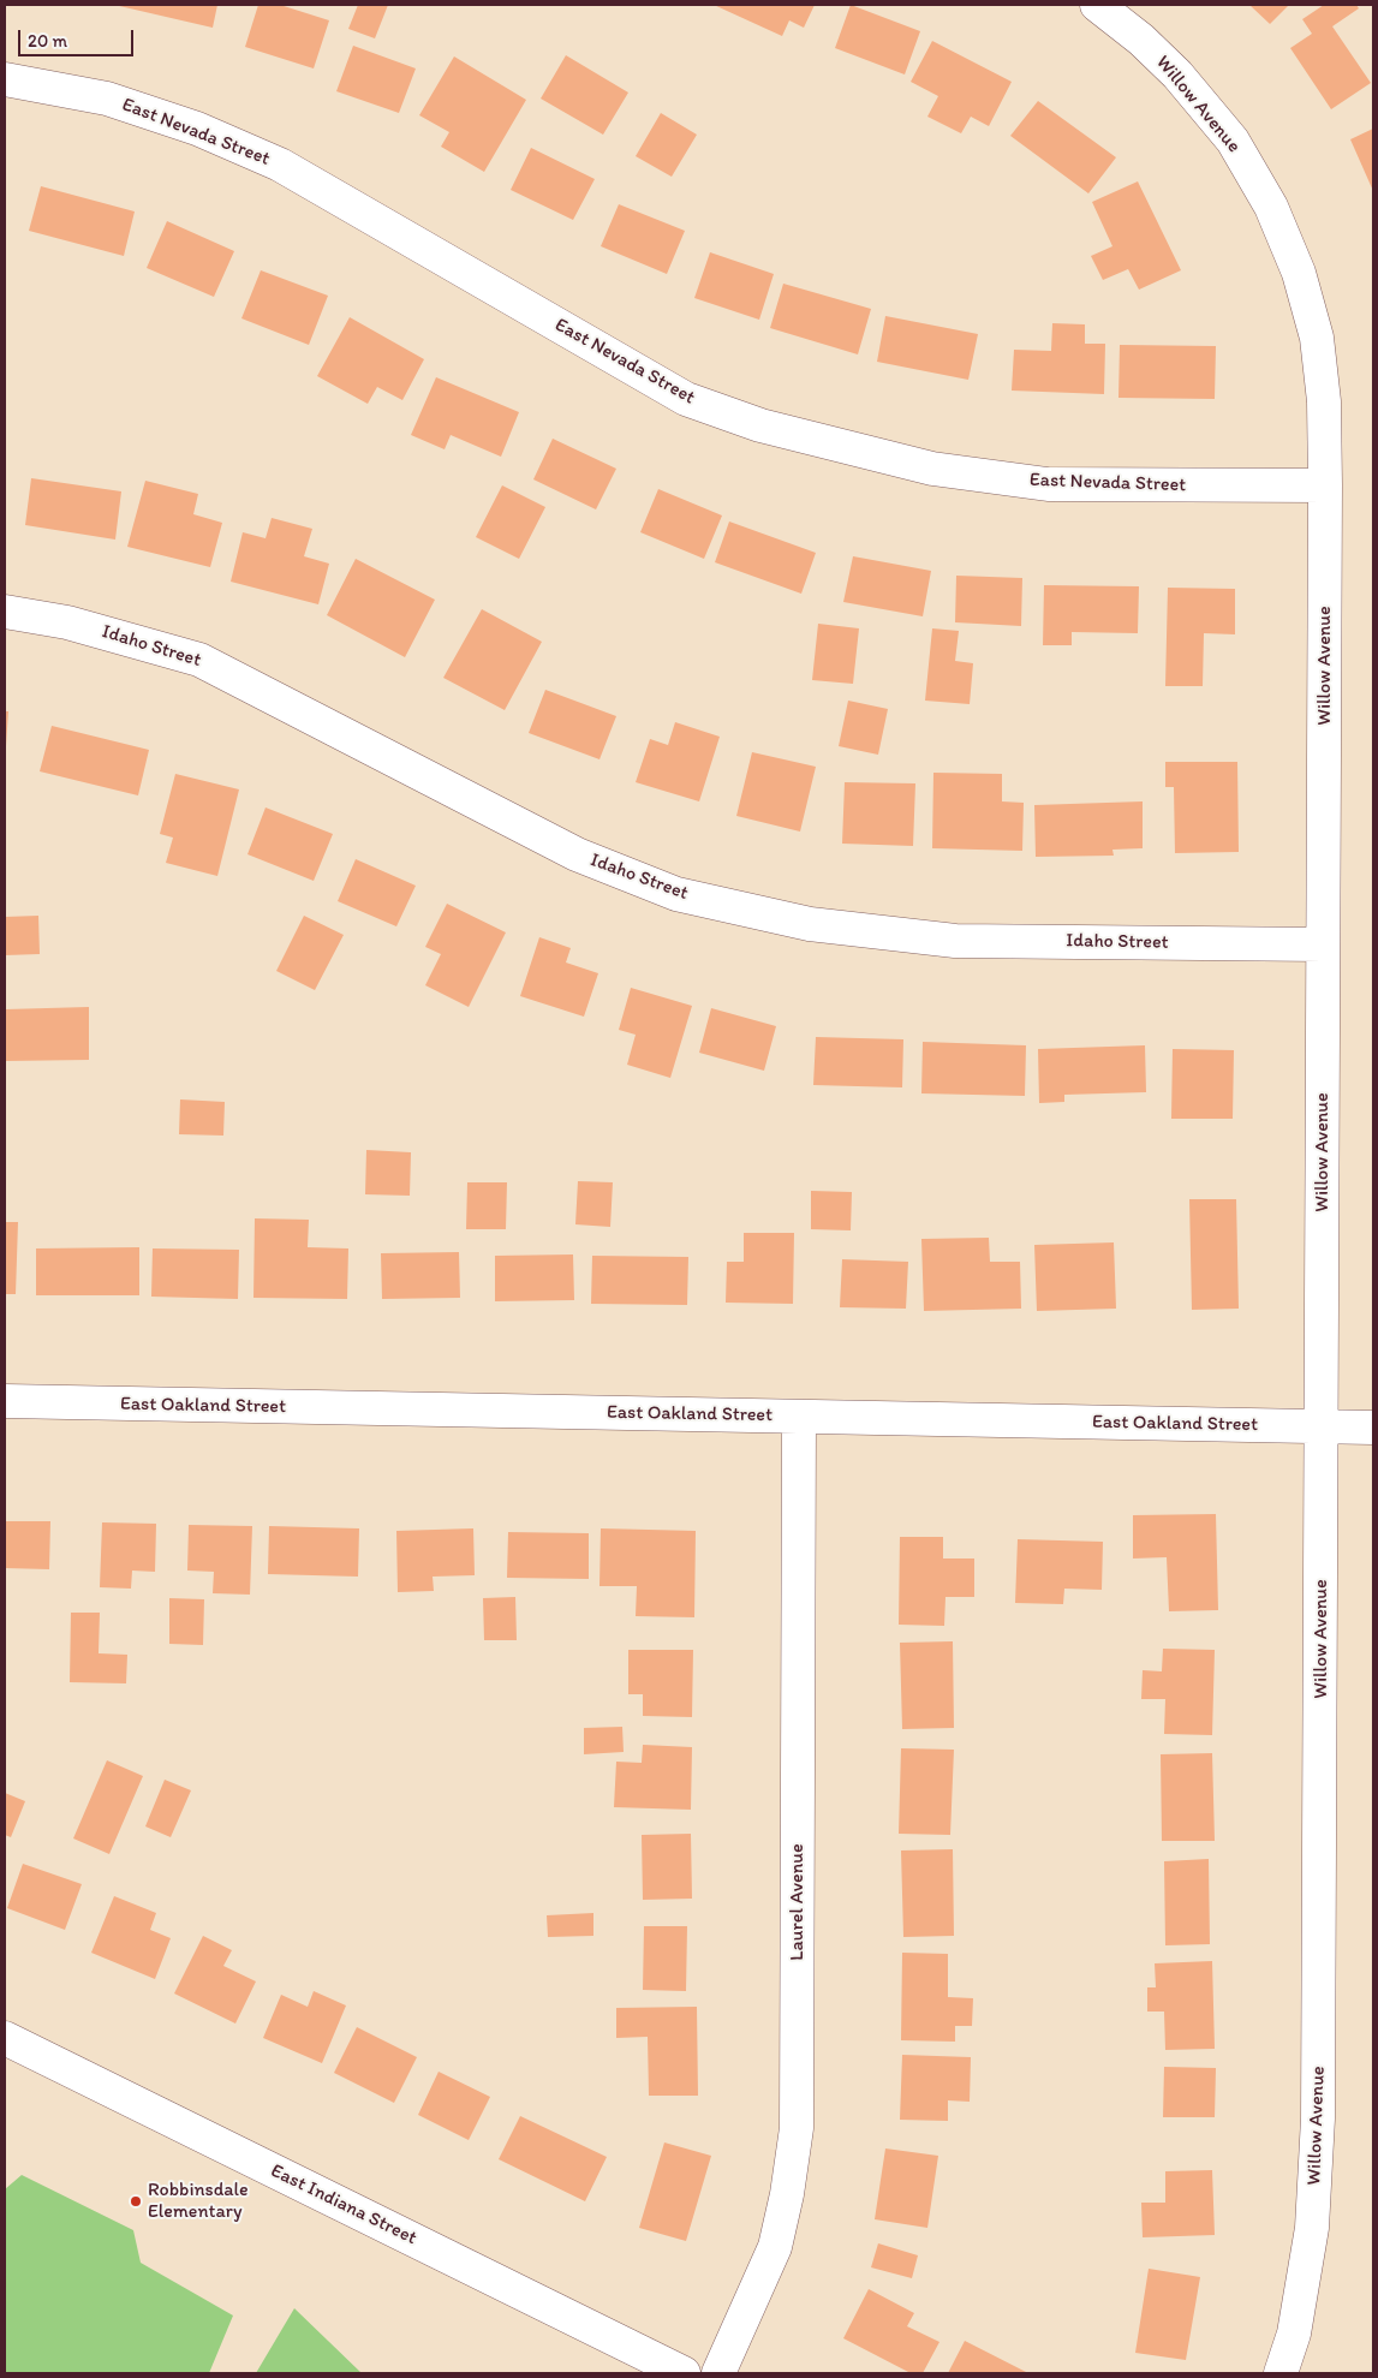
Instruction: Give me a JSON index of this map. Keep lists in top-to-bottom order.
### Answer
{
  "streets": {
    "street": [
      "Willow Avenue",
      "East Nevada Street",
      "Idaho Street",
      "East Oakland Street",
      "Laurel Avenue",
      "East Indiana Street"
    ]
  },
  "crossings": [
    ["Willow Avenue", "East Nevada Street"],
    ["Willow Avenue", "Idaho Street"],
    ["Willow Avenue", "East Oakland Street"],
    ["East Oakland Street", "Laurel Avenue"]
  ],
  "places": ["Robbinsdale Elementary"],
  "scale_bar": "20 m"
}
